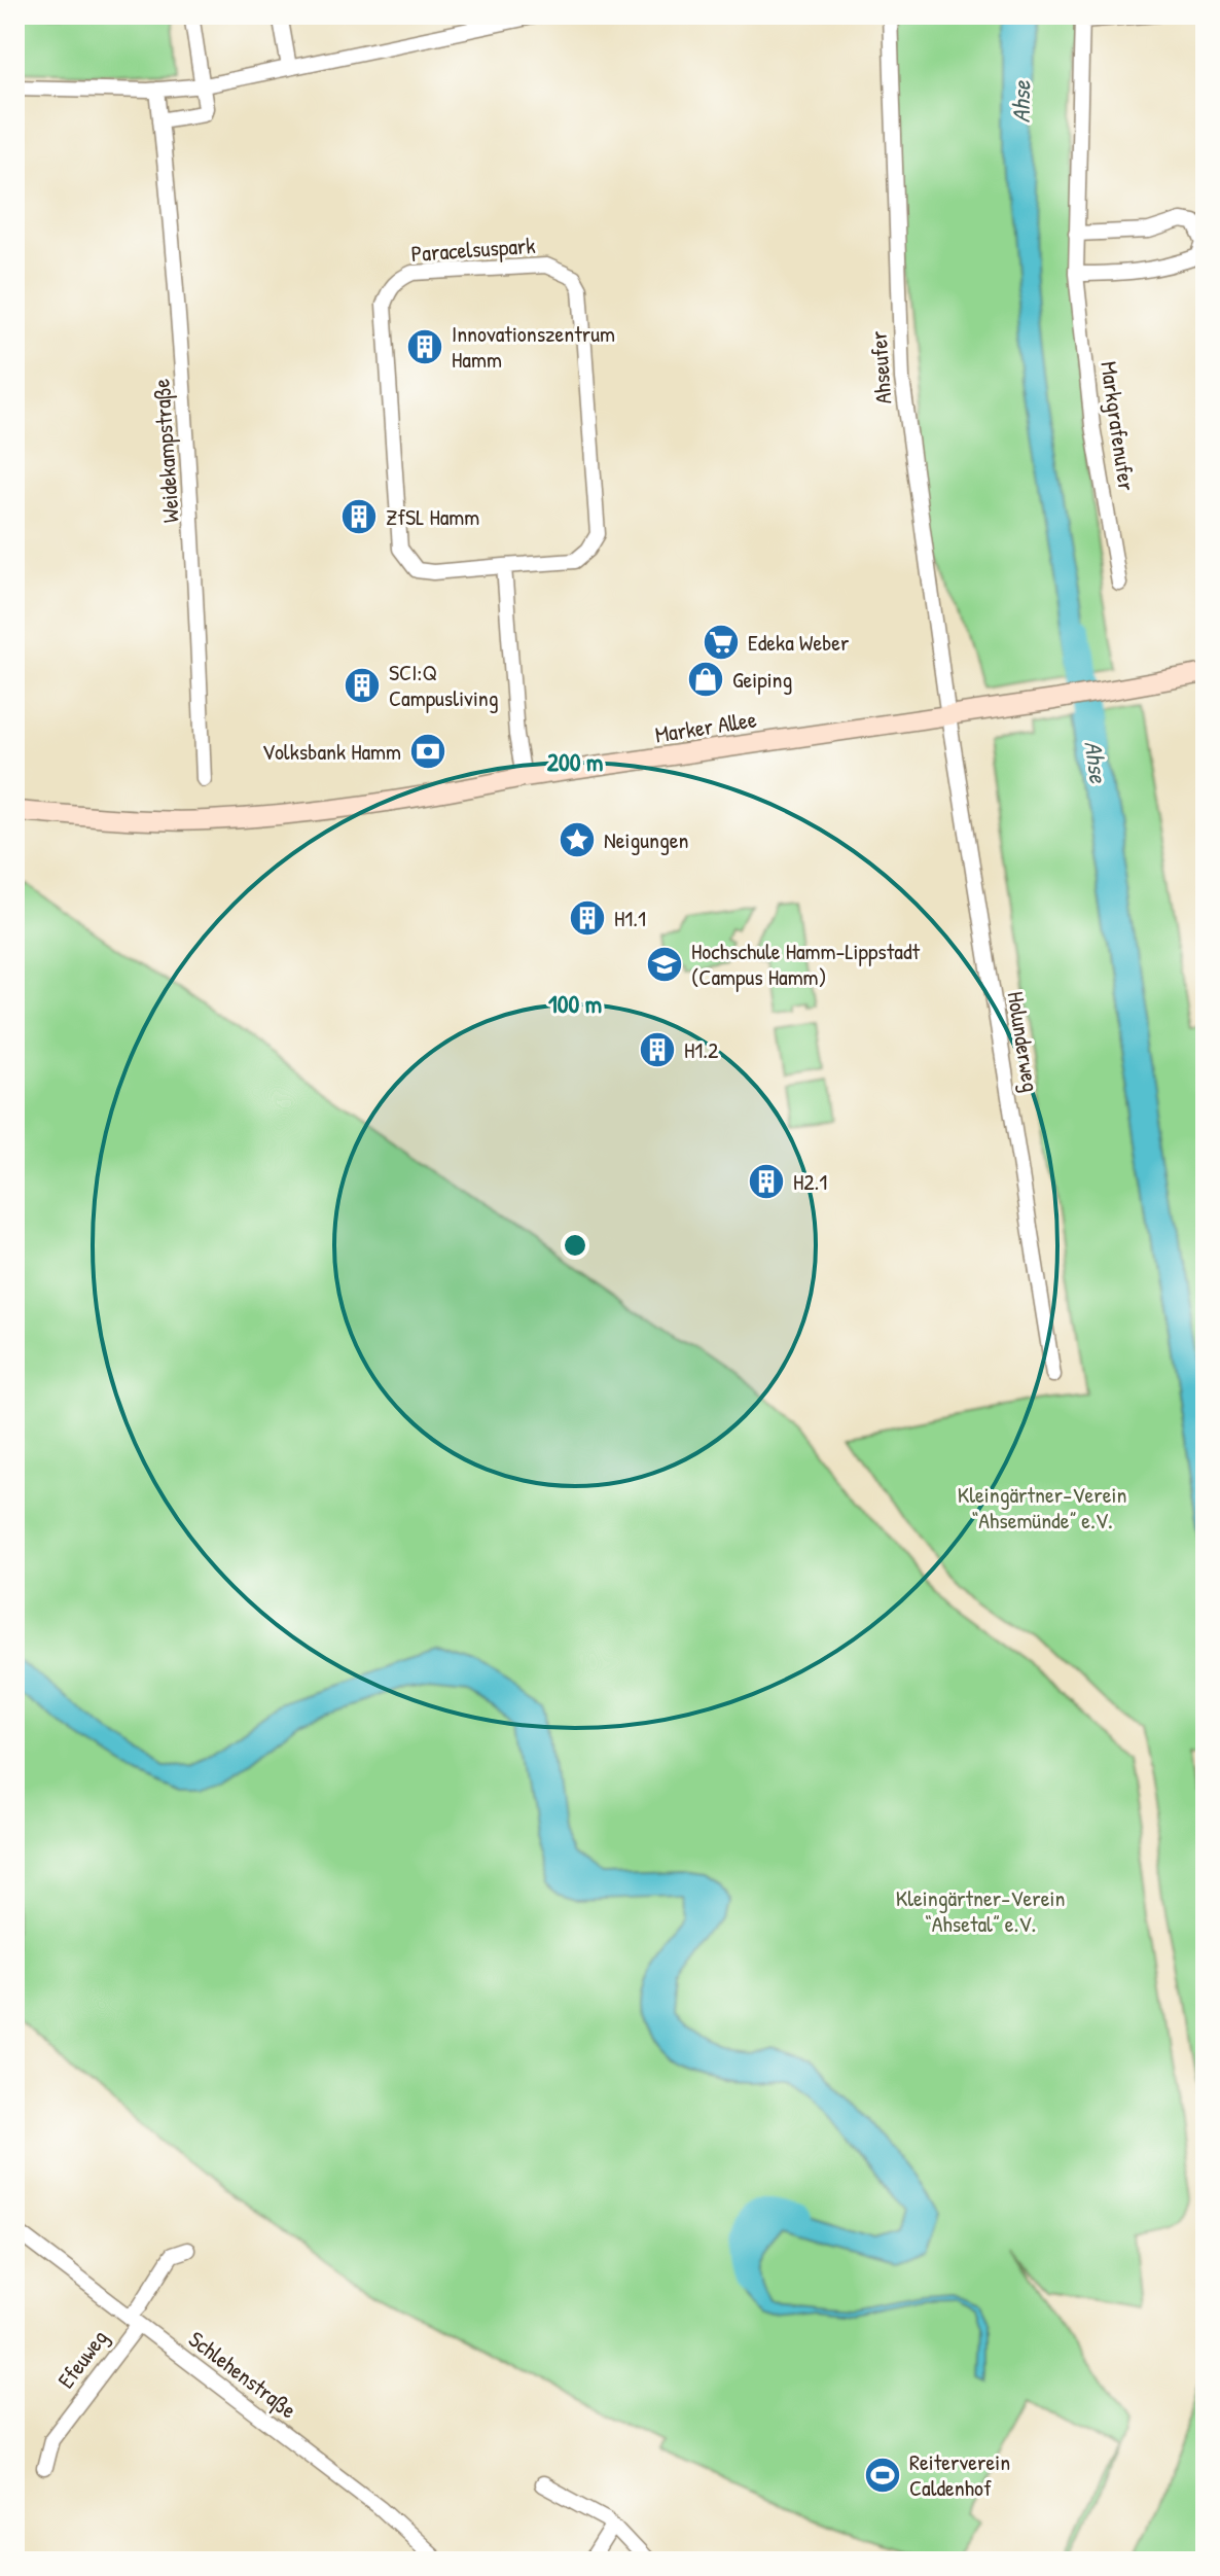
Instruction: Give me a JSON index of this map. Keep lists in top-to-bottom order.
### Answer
{
  "streets": {
    "street": [
      "Paracelsuspark",
      "Ahseufer",
      "Markgrafenufer",
      "Weidekampstraße",
      "Marker Allee",
      "Holunderweg",
      "Efeuweg",
      "Schlehenstraße"
    ]
  },
  "crossings": [
    ["Ahseufer", "Marker Allee"],
    ["Ahseufer", "Holunderweg"],
    ["Marker Allee", "Holunderweg"],
    ["Efeuweg", "Schlehenstraße"]
  ],
  "water": ["Ahse"],
  "parks": ["Kleingärtner-Verein “Ahsemünde” e.V.", "Kleingärtner-Verein “Ahsetal” e.V."],
  "places": {
    "building": [
      "Innovationszentrum Hamm",
      "ZfSL Hamm",
      "SCI:Q Campusliving",
      "H1.1",
      "H1.2",
      "H2.1"
    ],
    "supermarket": ["Edeka Weber"],
    "shop": ["Geiping"],
    "bank": ["Volksbank Hamm"],
    "place": ["Neigungen"],
    "school or university": ["Hochschule Hamm-Lippstadt (Campus Hamm)"],
    "sports": ["Reiterverein Caldenhof"]
  },
  "rings": ["200 m", "100 m"]
}
